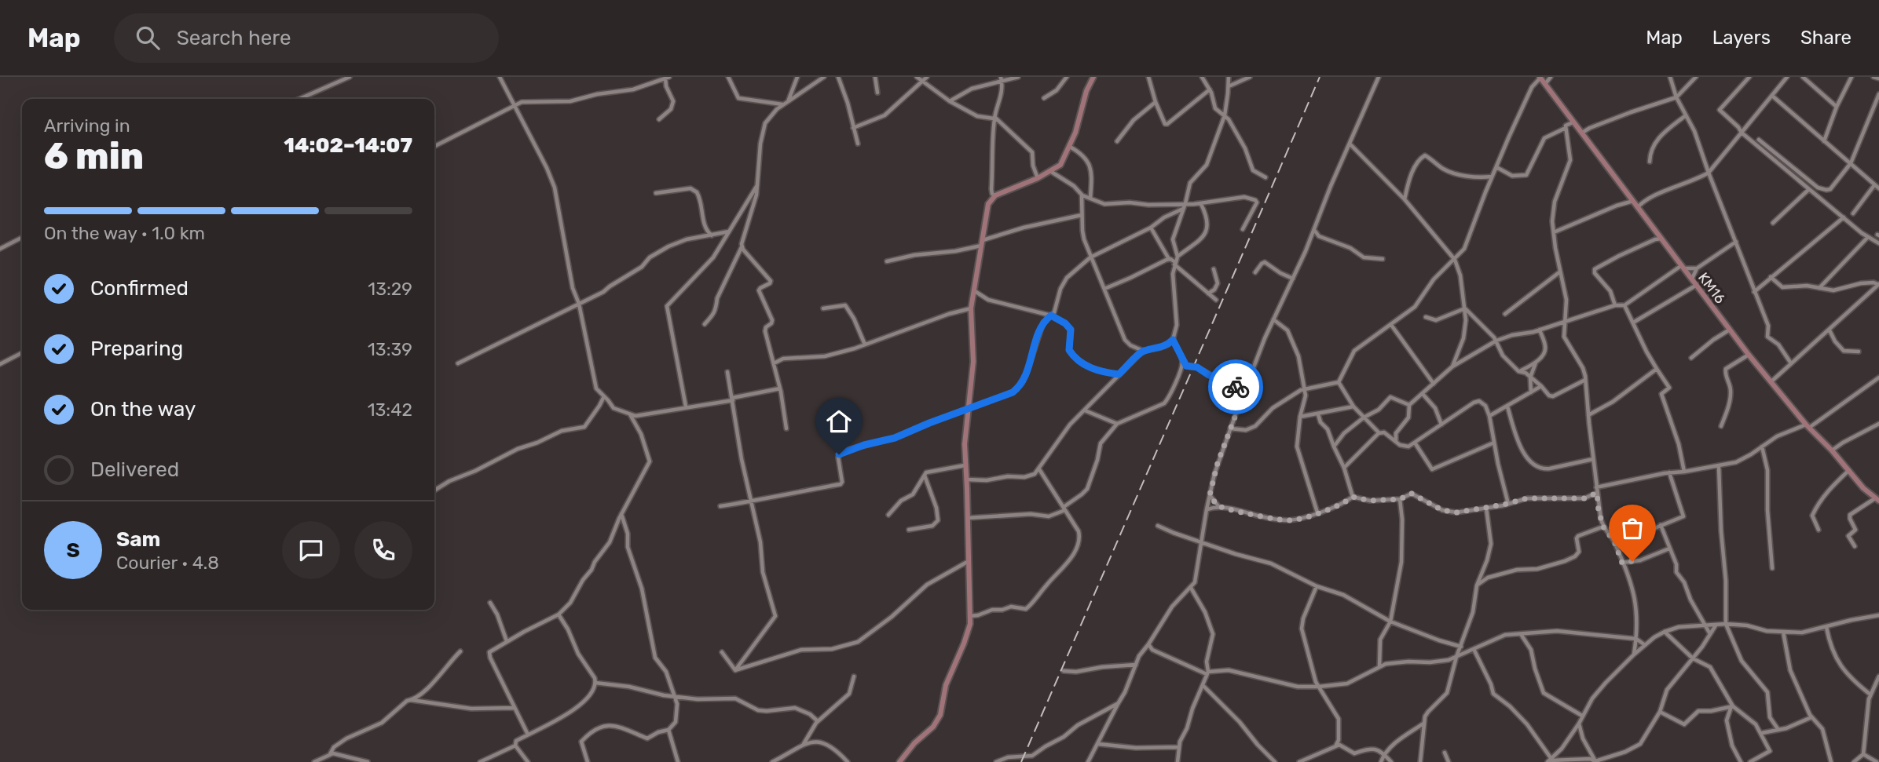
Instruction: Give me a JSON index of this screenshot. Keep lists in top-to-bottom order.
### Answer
{
  "streets": {
    "street": ["KM16"]
  },
  "page": {
    "header": "Map",
    "search": "Search here",
    "nav": ["Map", "Layers", "Share"],
    "heading": ["6 min", "Arriving in", "14:02–14:07"],
    "panel": ["Sam", "Courier · 4.8"],
    "bar": "On the way · 1.0 km",
    "list": [
      ["Confirmed", "13:29"],
      ["Preparing", "13:39"],
      ["On the way", "13:42"],
      "Delivered"
    ],
    "round": "S"
  }
}
